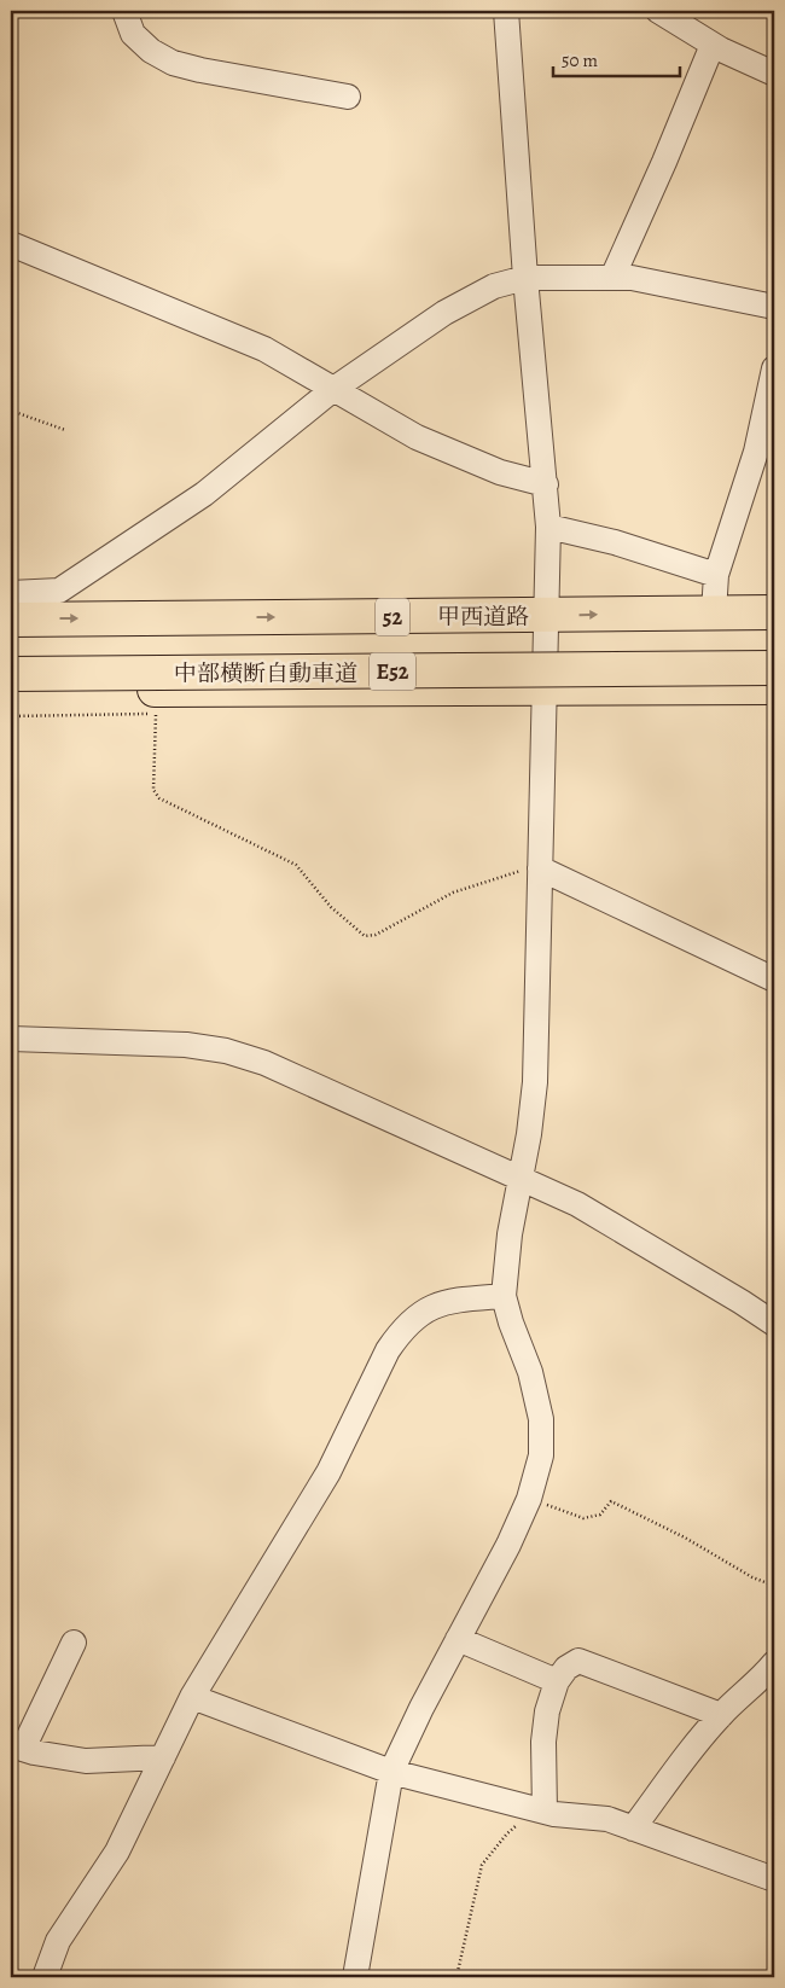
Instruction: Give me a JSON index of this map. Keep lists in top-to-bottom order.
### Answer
{
  "streets": {
    "highway": [
      "甲西道路",
      "52",
      "E52",
      "中部横断自動車道"
    ]
  },
  "scale_bar": "50 m"
}
